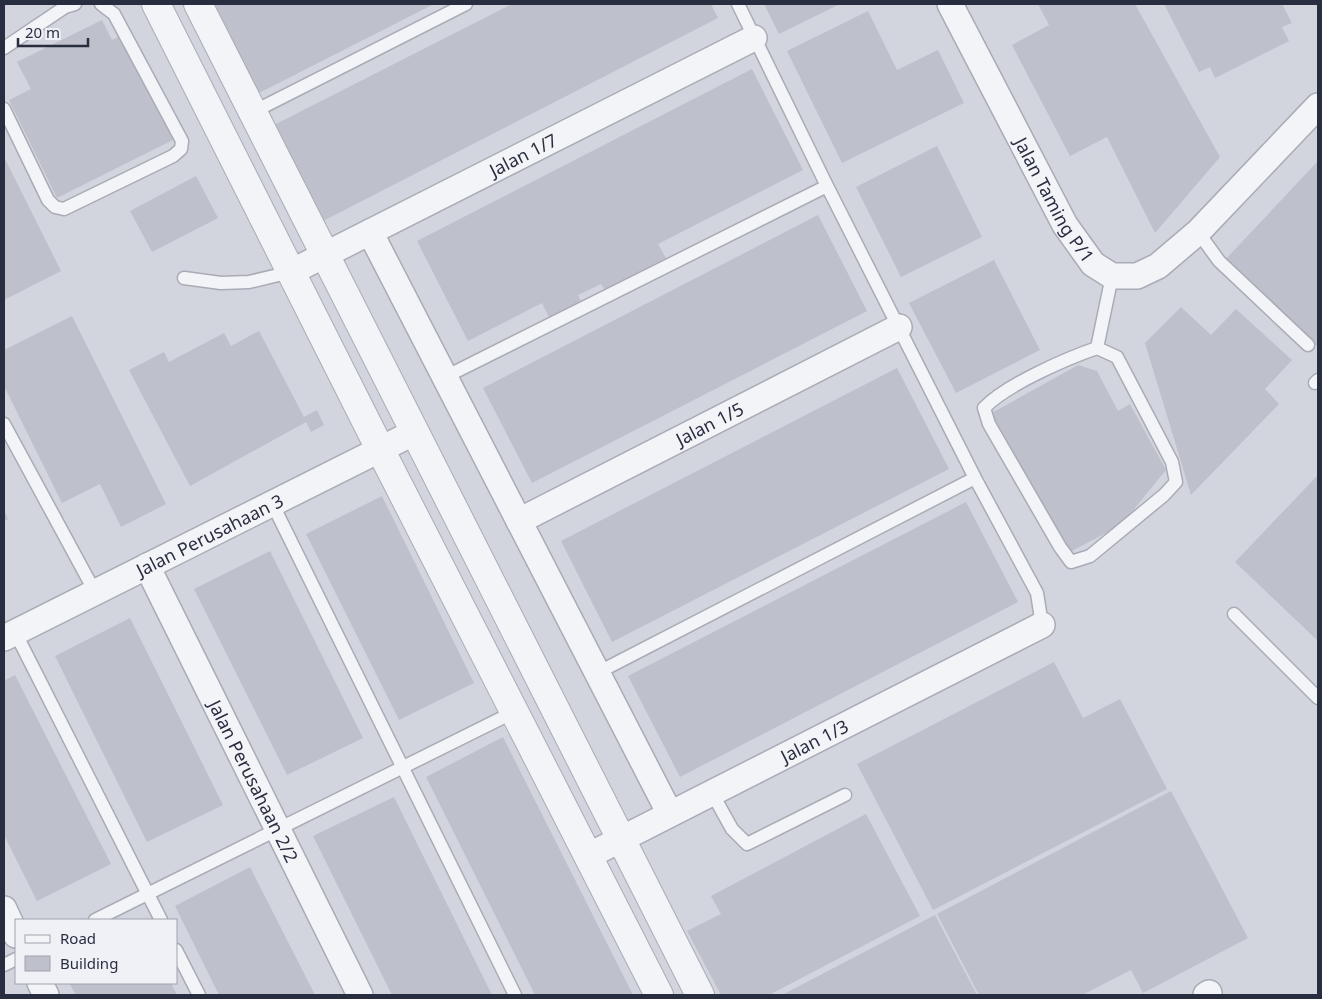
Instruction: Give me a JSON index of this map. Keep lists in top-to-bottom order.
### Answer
{
  "streets": {
    "street": [
      "Jalan 1/7",
      "Jalan Taming P/1",
      "Jalan 1/5",
      "Jalan Perusahaan 3",
      "Jalan 1/3",
      "Jalan Perusahaan 2/2"
    ]
  },
  "crossings": [
    ["Jalan Perusahaan 3", "Jalan Perusahaan 2/2"]
  ],
  "legend": ["Road", "Building"],
  "scale_bar": "20 m"
}
